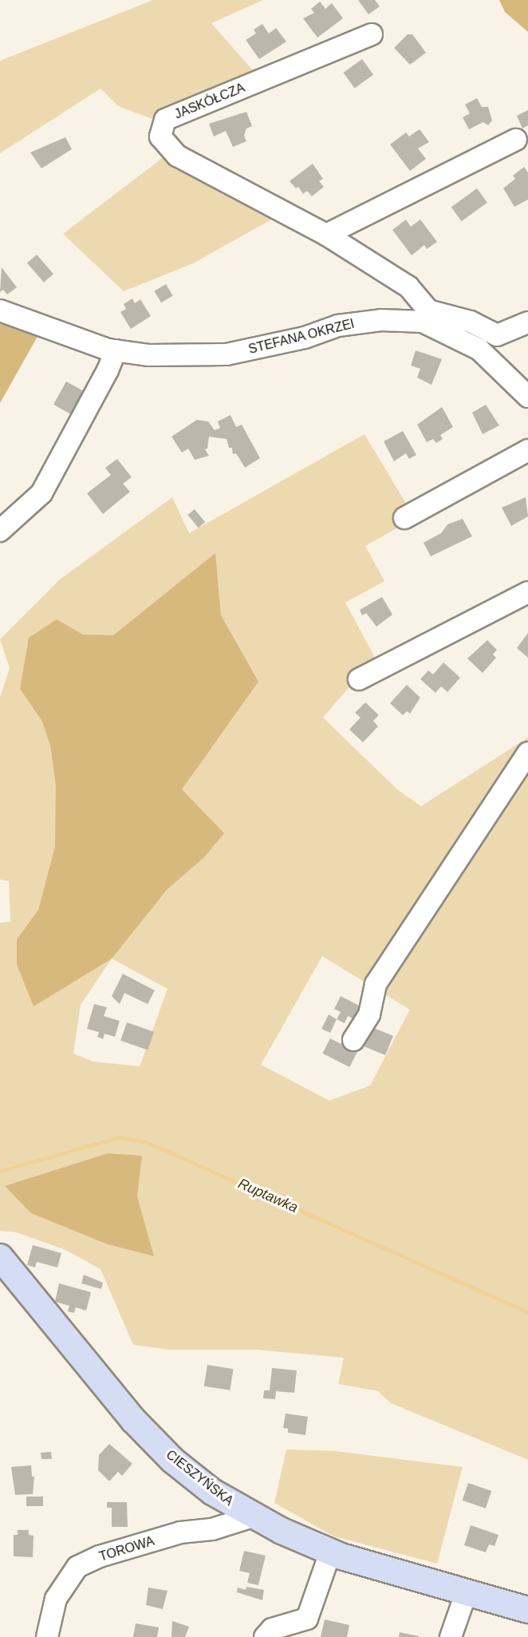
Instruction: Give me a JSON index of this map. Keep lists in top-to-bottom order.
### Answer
{
  "streets": {
    "main road": ["CIESZYŃSKA"],
    "street": ["JASKÓŁCZA", "STEFANA OKRZEI", "TOROWA"]
  },
  "crossings": [
    ["JASKÓŁCZA", "STEFANA OKRZEI"],
    ["CIESZYŃSKA", "TOROWA"]
  ],
  "water": ["Ruptawka"]
}
